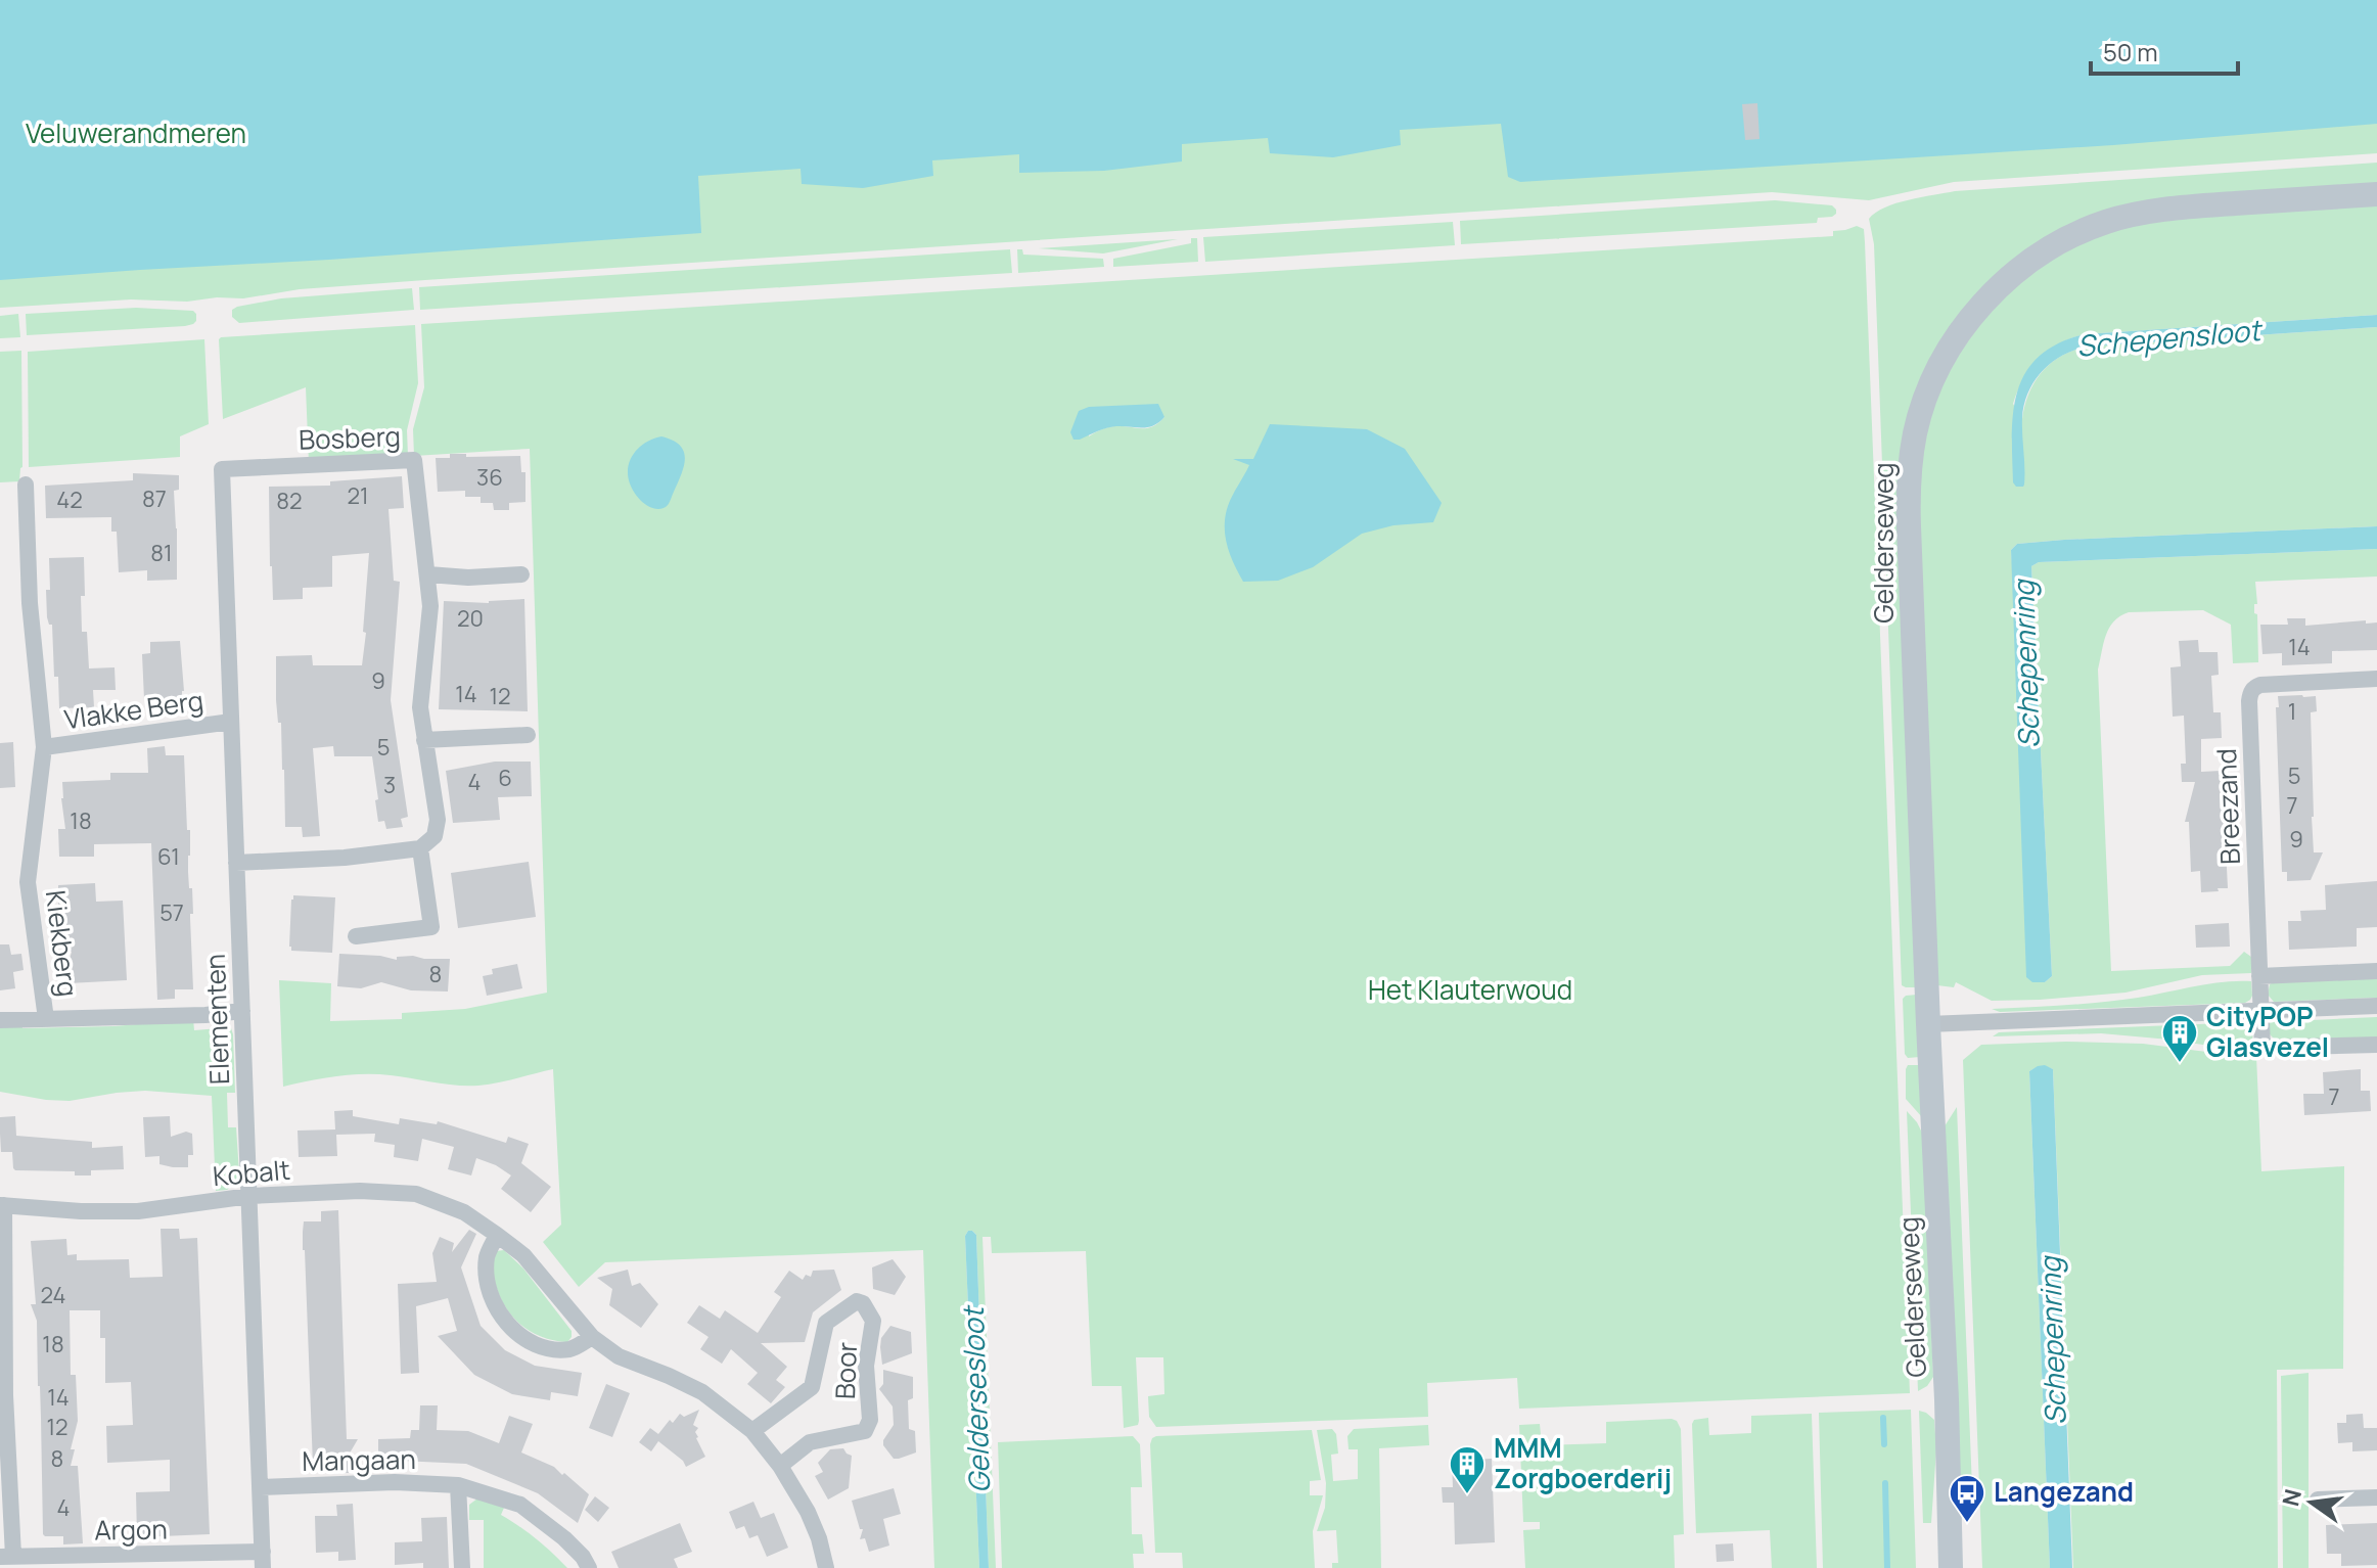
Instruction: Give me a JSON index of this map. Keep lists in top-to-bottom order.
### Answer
{
  "streets": {
    "street": [
      "Bosberg",
      "Gelderseweg",
      "Vlakke Berg",
      "Breezand",
      "Kiekberg",
      "Elementen",
      "Kobalt",
      "Boor",
      "Mangaan",
      "Argon"
    ]
  },
  "crossings": [
    ["Bosberg", "Elementen"],
    ["Vlakke Berg", "Kiekberg"],
    ["Vlakke Berg", "Elementen"],
    ["Elementen", "Kobalt"],
    ["Elementen", "Mangaan"],
    ["Elementen", "Argon"],
    ["Kobalt", "Boor"]
  ],
  "water": ["Schepensloot", "Schepenring", "Geldersesloot"],
  "parks": ["Veluwerandmeren", "Het Klauterwoud"],
  "places": {
    "building": ["CityPOP Glasvezel", "MMM Zorgboerderij"],
    "bus stop": ["Langezand"]
  },
  "house_numbers": [
    "36",
    "21",
    "87",
    "42",
    "82",
    "81",
    "20",
    "14",
    "9",
    "14",
    "12",
    "1",
    "5",
    "5",
    "6",
    "4",
    "3",
    "7",
    "18",
    "9",
    "61",
    "57",
    "8",
    "7",
    "24",
    "18",
    "14",
    "12",
    "8",
    "4"
  ],
  "scale_bar": "50 m",
  "north": "left"
}
